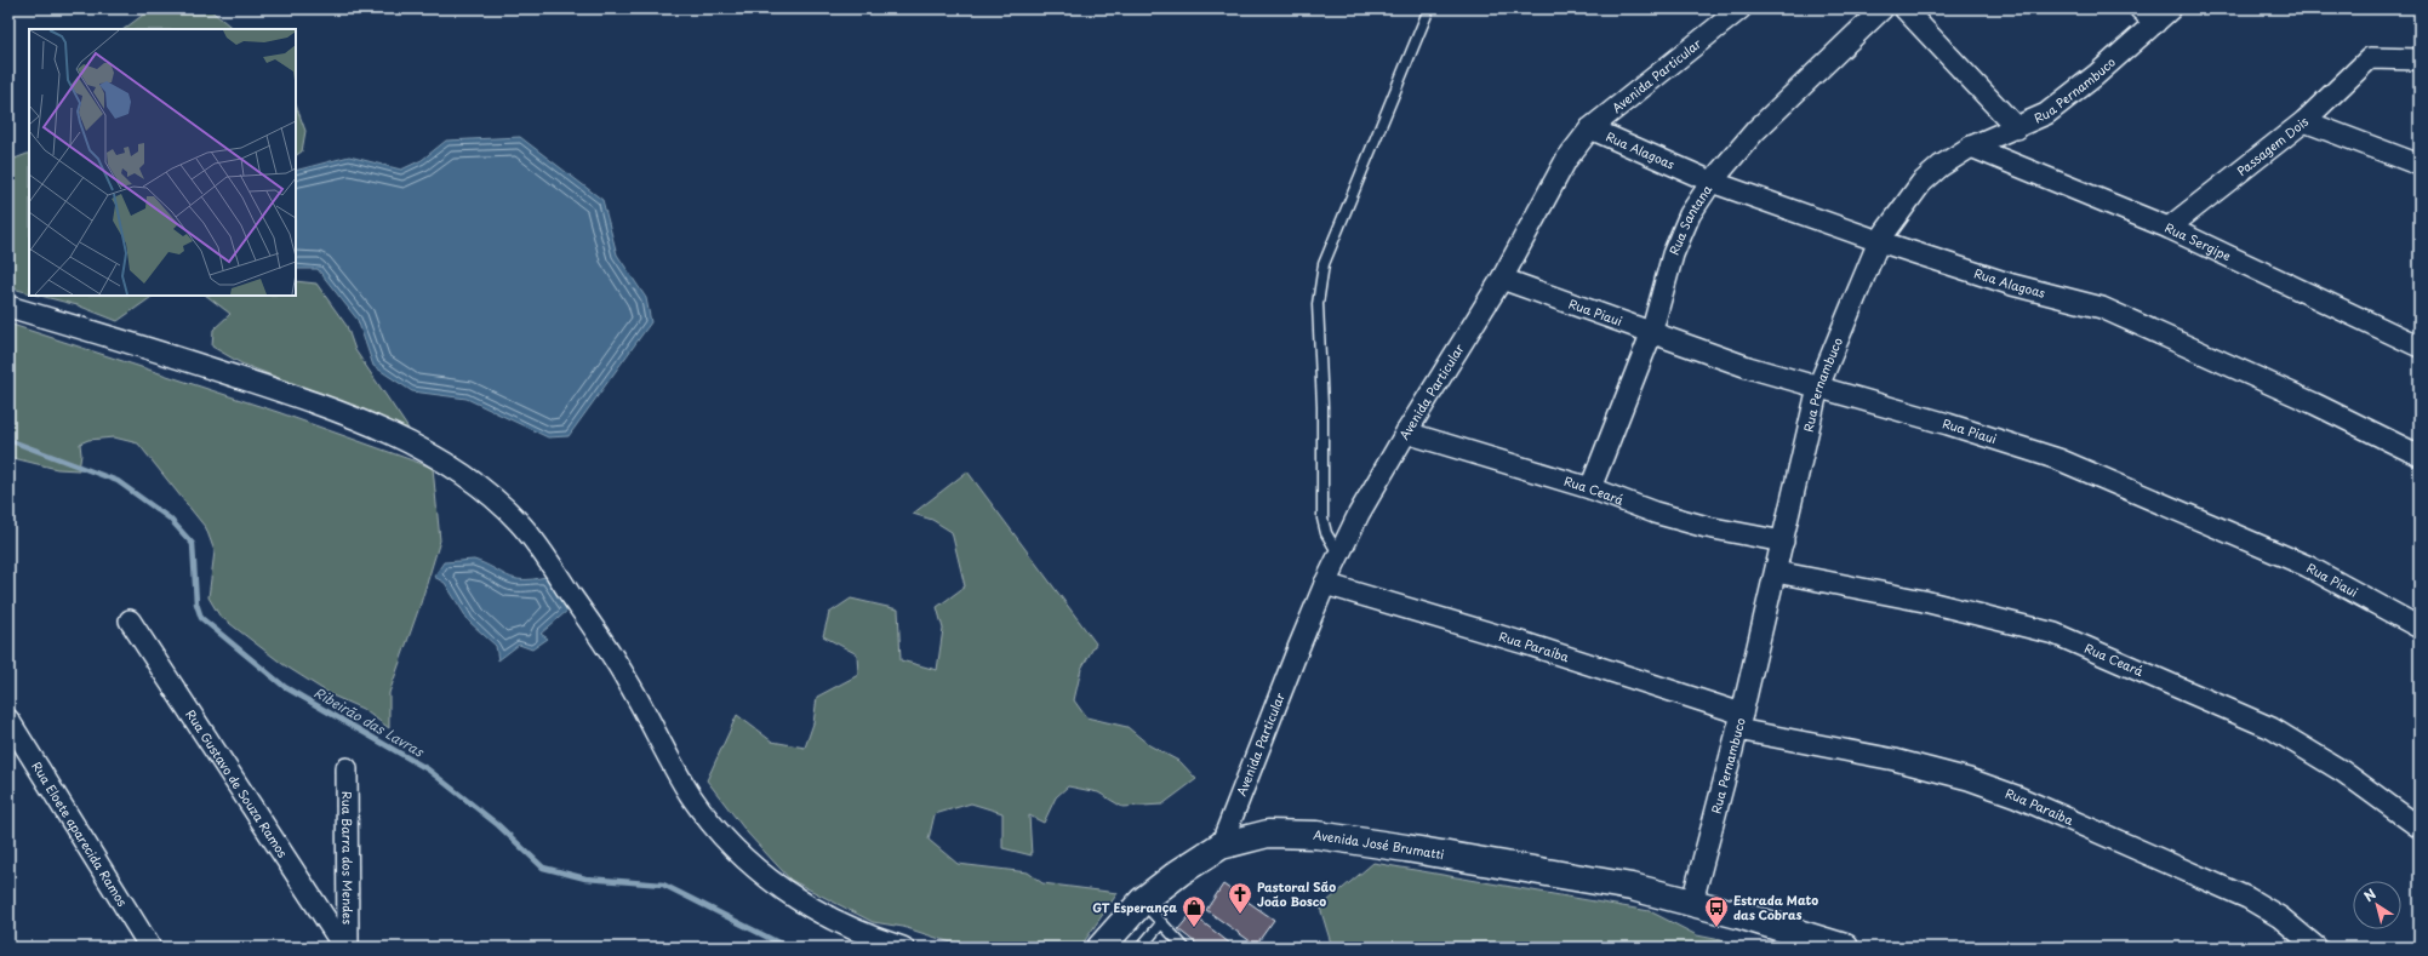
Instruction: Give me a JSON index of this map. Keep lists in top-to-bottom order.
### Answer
{
  "streets": {
    "main road": ["Avenida José Brumatti"],
    "street": [
      "Avenida Particular",
      "Rua Pernambuco",
      "Passagem Dois",
      "Rua Alagoas",
      "Rua Santana",
      "Rua Sergipe",
      "Rua Piaui",
      "Rua Ceará",
      "Rua Paraíba",
      "Rua Gustavo de Souza Ramos",
      "Rua Eloete aparecida Ramos",
      "Rua Barra dos Mendes"
    ]
  },
  "crossings": [
    ["Avenida Particular", "Rua Alagoas"],
    ["Avenida Particular", "Rua Piaui"],
    ["Avenida Particular", "Rua Ceará"],
    ["Avenida Particular", "Rua Paraíba"],
    ["Avenida Particular", "Avenida José Brumatti"],
    ["Rua Pernambuco", "Rua Alagoas"],
    ["Rua Pernambuco", "Rua Sergipe"],
    ["Rua Pernambuco", "Rua Piaui"],
    ["Rua Pernambuco", "Rua Ceará"],
    ["Rua Pernambuco", "Rua Paraíba"],
    ["Rua Pernambuco", "Avenida José Brumatti"],
    ["Passagem Dois", "Rua Sergipe"],
    ["Rua Alagoas", "Rua Santana"],
    ["Rua Santana", "Rua Piaui"],
    ["Rua Santana", "Rua Ceará"],
    ["Rua Gustavo de Souza Ramos", "Rua Barra dos Mendes"]
  ],
  "water": ["Ribeirão das Lavras"],
  "places": {
    "church": ["Pastoral São João Bosco"],
    "shop": ["GT Esperança"],
    "bus stop": ["Estrada Mato das Cobras"]
  },
  "north": "top left"
}
